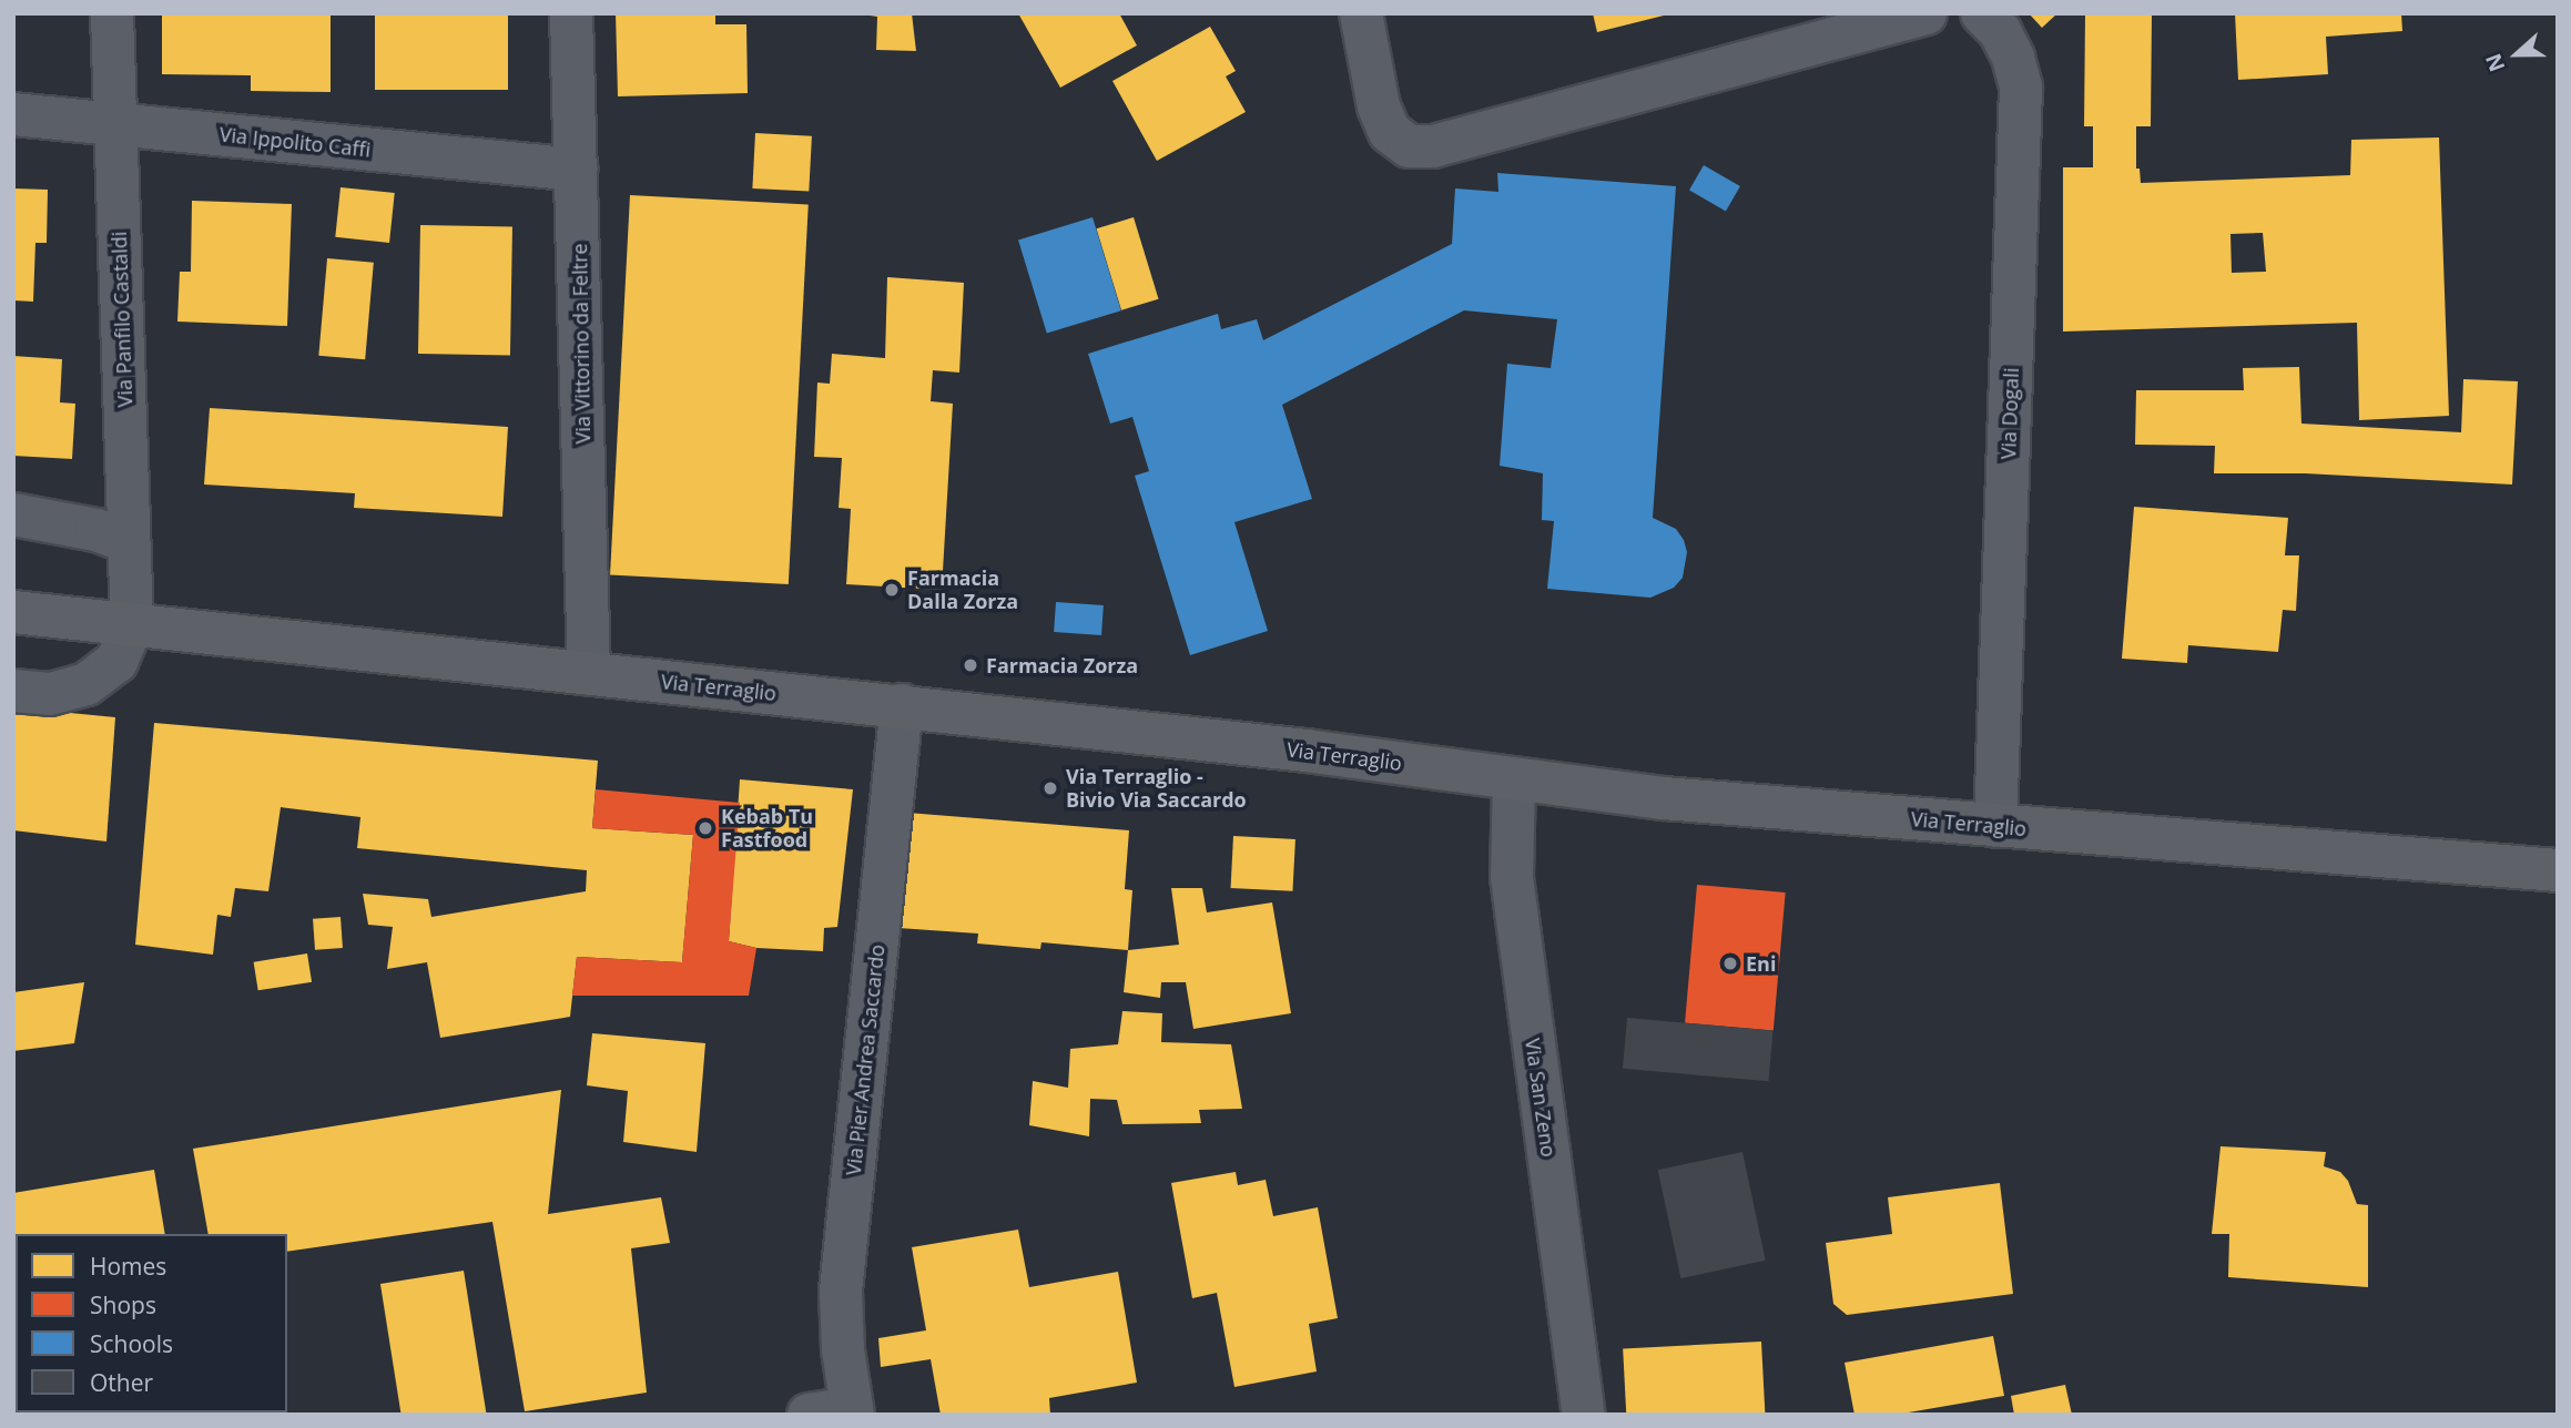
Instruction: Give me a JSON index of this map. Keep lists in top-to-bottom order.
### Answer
{
  "streets": {
    "main road": ["Via Terraglio"],
    "street": [
      "Via Ippolito Caffi",
      "Via Panfilo Castaldi",
      "Via Vittorino da Feltre",
      "Via Dogali",
      "Via Pier Andrea Saccardo",
      "Via San Zeno"
    ]
  },
  "crossings": [
    ["Via Ippolito Caffi", "Via Panfilo Castaldi"],
    ["Via Ippolito Caffi", "Via Vittorino da Feltre"],
    ["Via Panfilo Castaldi", "Via Terraglio"],
    ["Via Vittorino da Feltre", "Via Terraglio"],
    ["Via Dogali", "Via Terraglio"],
    ["Via Terraglio", "Via Pier Andrea Saccardo"],
    ["Via Terraglio", "Via San Zeno"]
  ],
  "places": [
    "Farmacia Dalla Zorza",
    "Farmacia Zorza",
    "Via Terraglio - Bivio Via Saccardo",
    "Kebab Tu Fastfood",
    "Eni"
  ],
  "legend": [
    "Homes",
    "Shops",
    "Schools",
    "Other"
  ],
  "north": "left"
}
